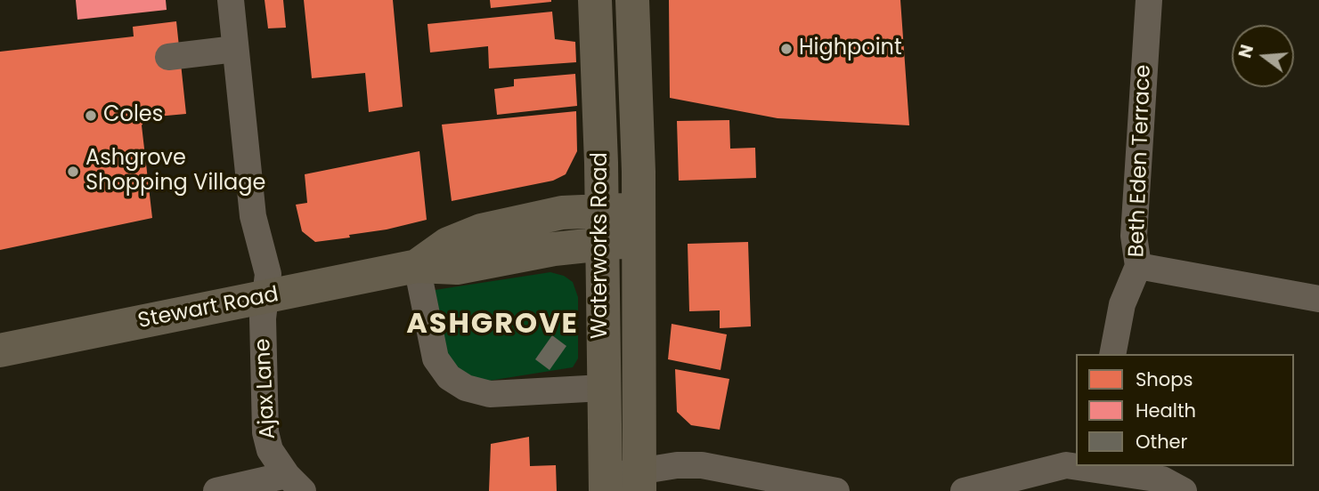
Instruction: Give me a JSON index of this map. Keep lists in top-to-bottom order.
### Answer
{
  "streets": {
    "main road": ["Waterworks Road", "Stewart Road"],
    "street": ["Beth Eden Terrace", "Ajax Lane"]
  },
  "crossings": [
    ["Waterworks Road", "Stewart Road"],
    ["Stewart Road", "Ajax Lane"]
  ],
  "districts": ["ASHGROVE"],
  "places": ["Highpoint", "Coles", "Ashgrove Shopping Village"],
  "legend": ["Shops", "Health", "Other"],
  "north": "left"
}
